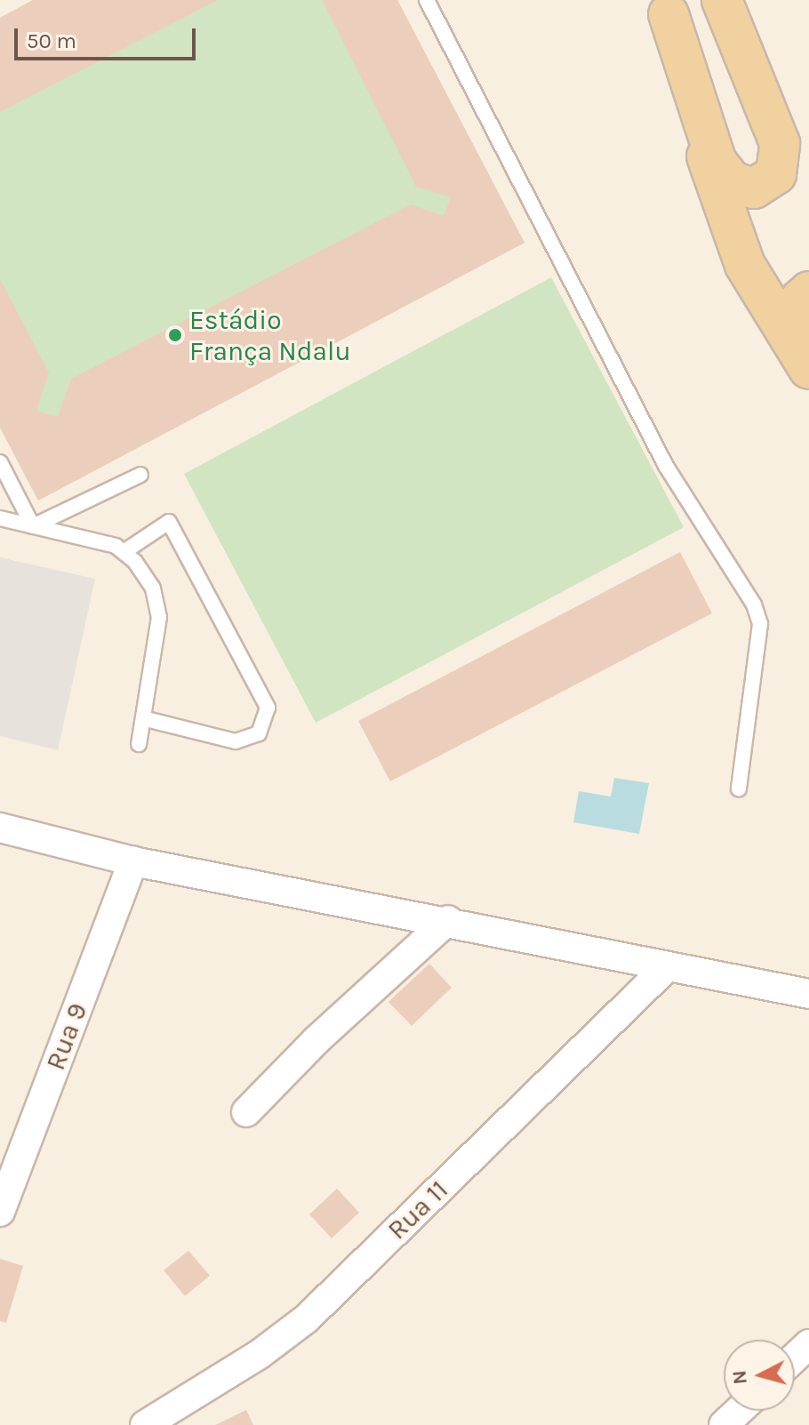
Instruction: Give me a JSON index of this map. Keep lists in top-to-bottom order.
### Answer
{
  "streets": {
    "street": ["Rua 9", "Rua 11"]
  },
  "places": ["Estádio França Ndalu"],
  "scale_bar": "50 m",
  "north": "left"
}
